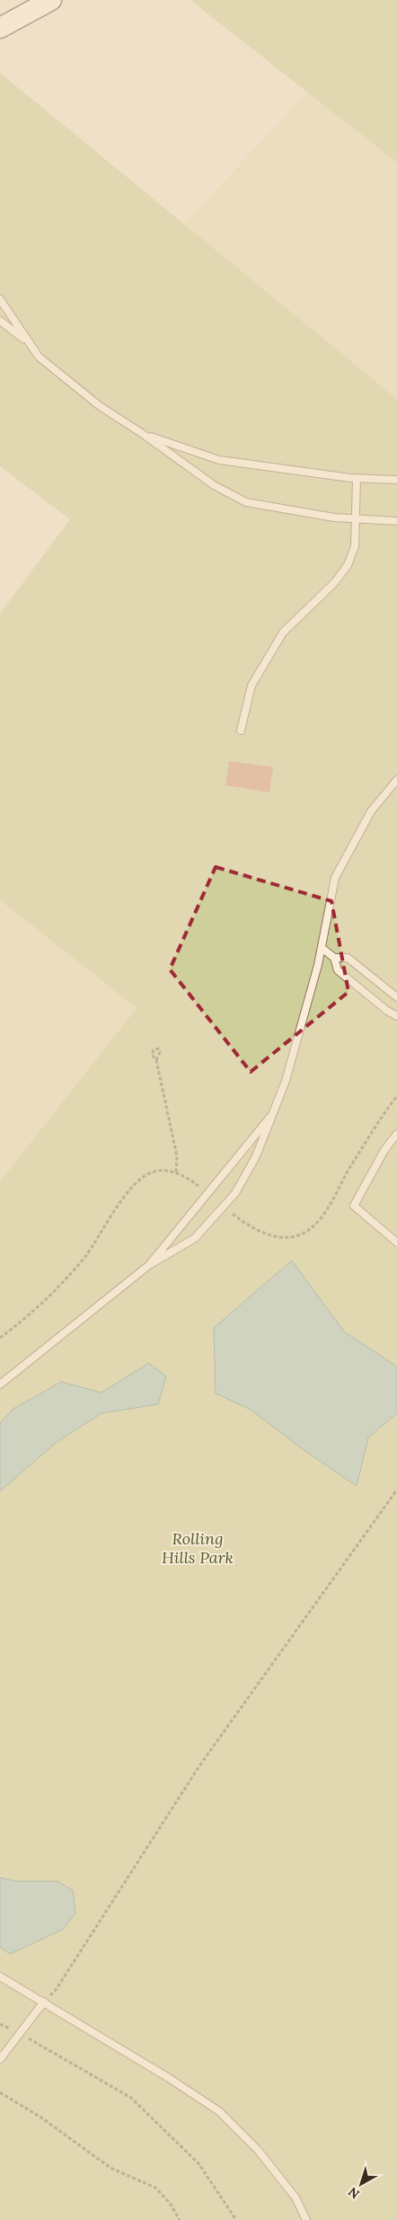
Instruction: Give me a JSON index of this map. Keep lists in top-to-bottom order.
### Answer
{
  "parks": ["Rolling Hills Park"],
  "north": "bottom left"
}
